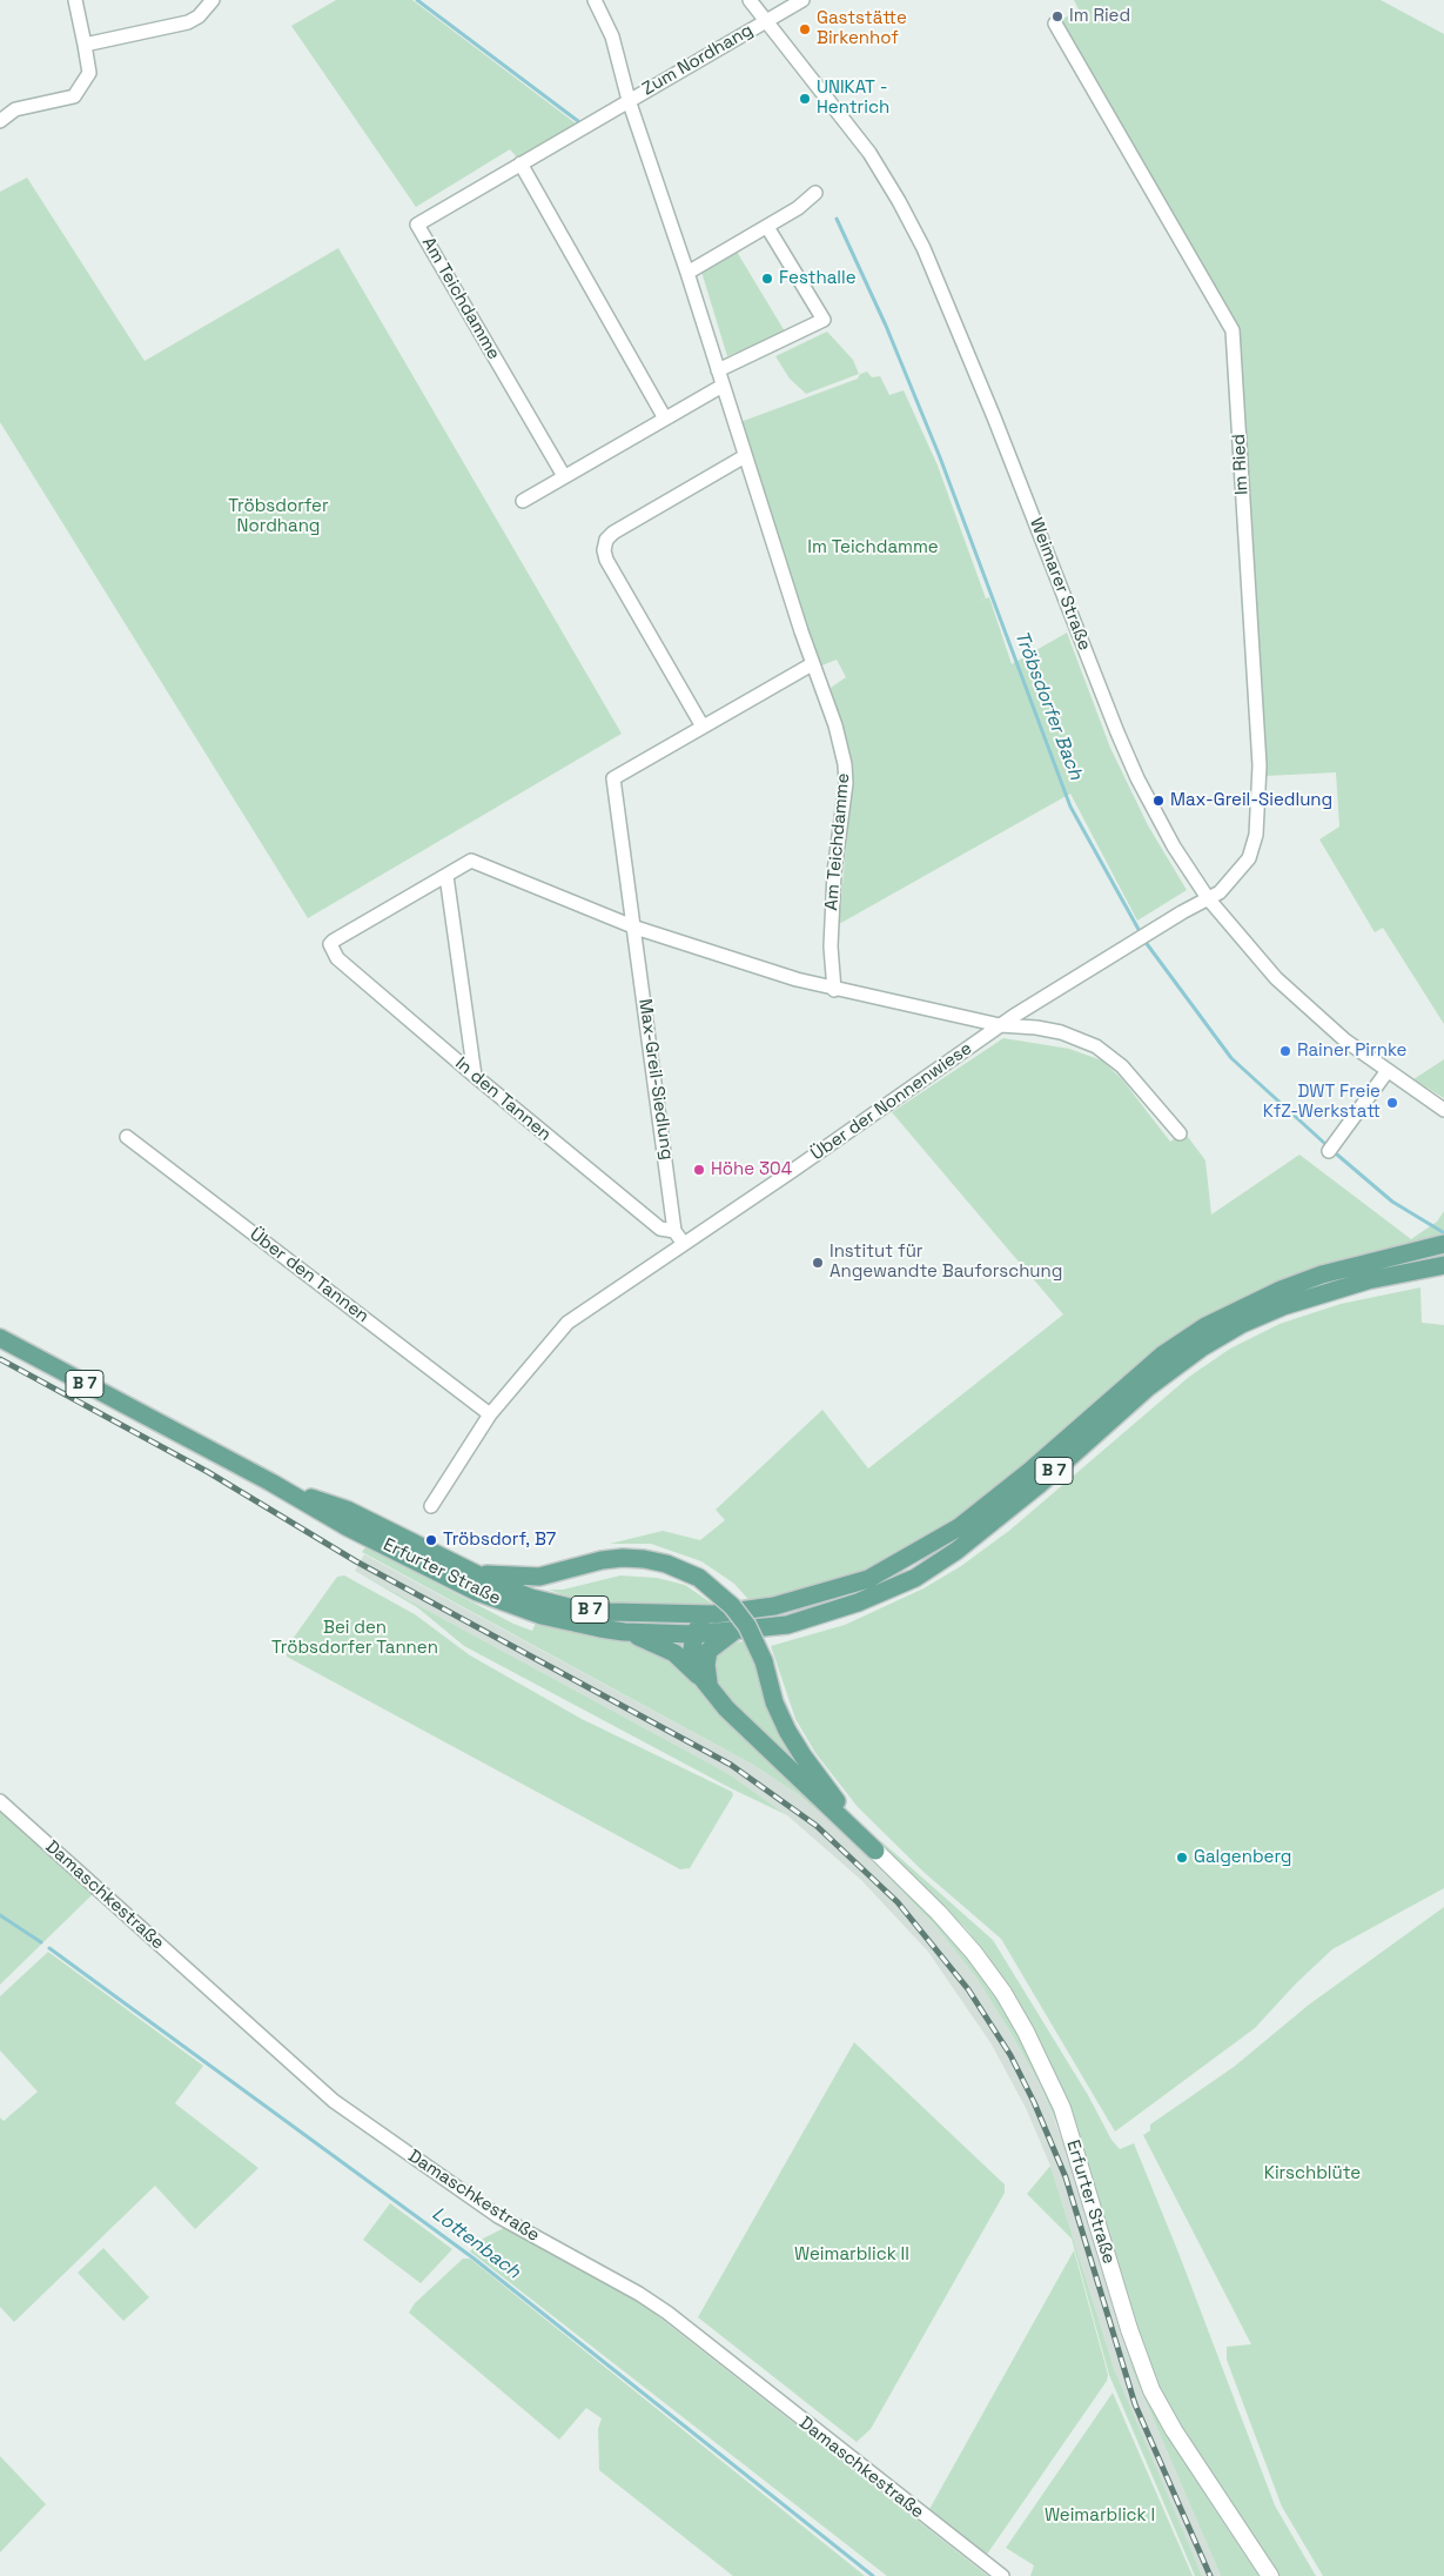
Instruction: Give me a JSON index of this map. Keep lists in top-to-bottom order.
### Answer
{
  "streets": {
    "main road": ["B 7", "Erfurter Straße"],
    "street": [
      "Zum Nordhang",
      "Am Teichdamme",
      "Im Ried",
      "Weimarer Straße",
      "Max-Greil-Siedlung",
      "In den Tannen",
      "Über der Nonnenwiese",
      "Über den Tannen",
      "Damaschkestraße"
    ]
  },
  "crossings": [
    ["Zum Nordhang", "Am Teichdamme"],
    ["Zum Nordhang", "Weimarer Straße"],
    ["Im Ried", "Weimarer Straße"],
    ["Im Ried", "Über der Nonnenwiese"],
    ["Weimarer Straße", "Über der Nonnenwiese"],
    ["Max-Greil-Siedlung", "In den Tannen"],
    ["In den Tannen", "Über der Nonnenwiese"],
    ["Über der Nonnenwiese", "Über den Tannen"],
    ["B 7", "Erfurter Straße"]
  ],
  "water": ["Tröbsdorfer Bach", "Lottenbach"],
  "parks": [
    "Tröbsdorfer Nordhang",
    "Im Teichdamme",
    "Bei den Tröbsdorfer Tannen",
    "Kirschblüte",
    "Weimarblick II",
    "Weimarblick I"
  ],
  "places": [
    "Im Ried",
    "Gaststätte Birkenhof",
    "UNIKAT - Hentrich",
    "Festhalle",
    "Max-Greil-Siedlung",
    "Rainer Pirnke",
    "DWT Freie KfZ-Werkstatt",
    "Höhe 304",
    "Institut für Angewandte Bauforschung",
    "Tröbsdorf, B7",
    "Galgenberg"
  ]
}
